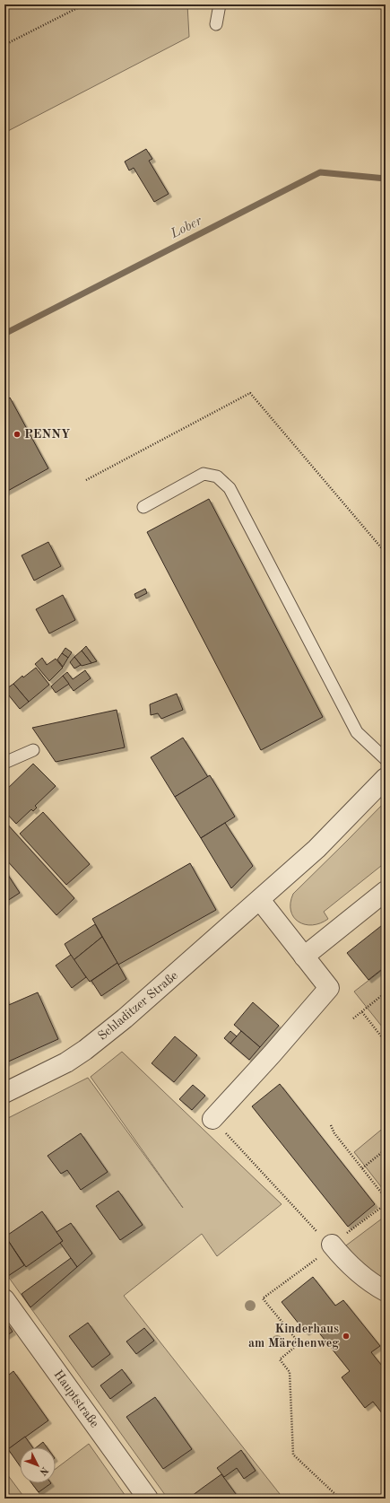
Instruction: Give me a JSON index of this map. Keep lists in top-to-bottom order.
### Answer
{
  "streets": {
    "street": ["Schladitzer Straße", "Hauptstraße"]
  },
  "water": ["Lober"],
  "places": ["PENNY", "Kinderhaus am Märchenweg"],
  "north": "bottom right"
}
